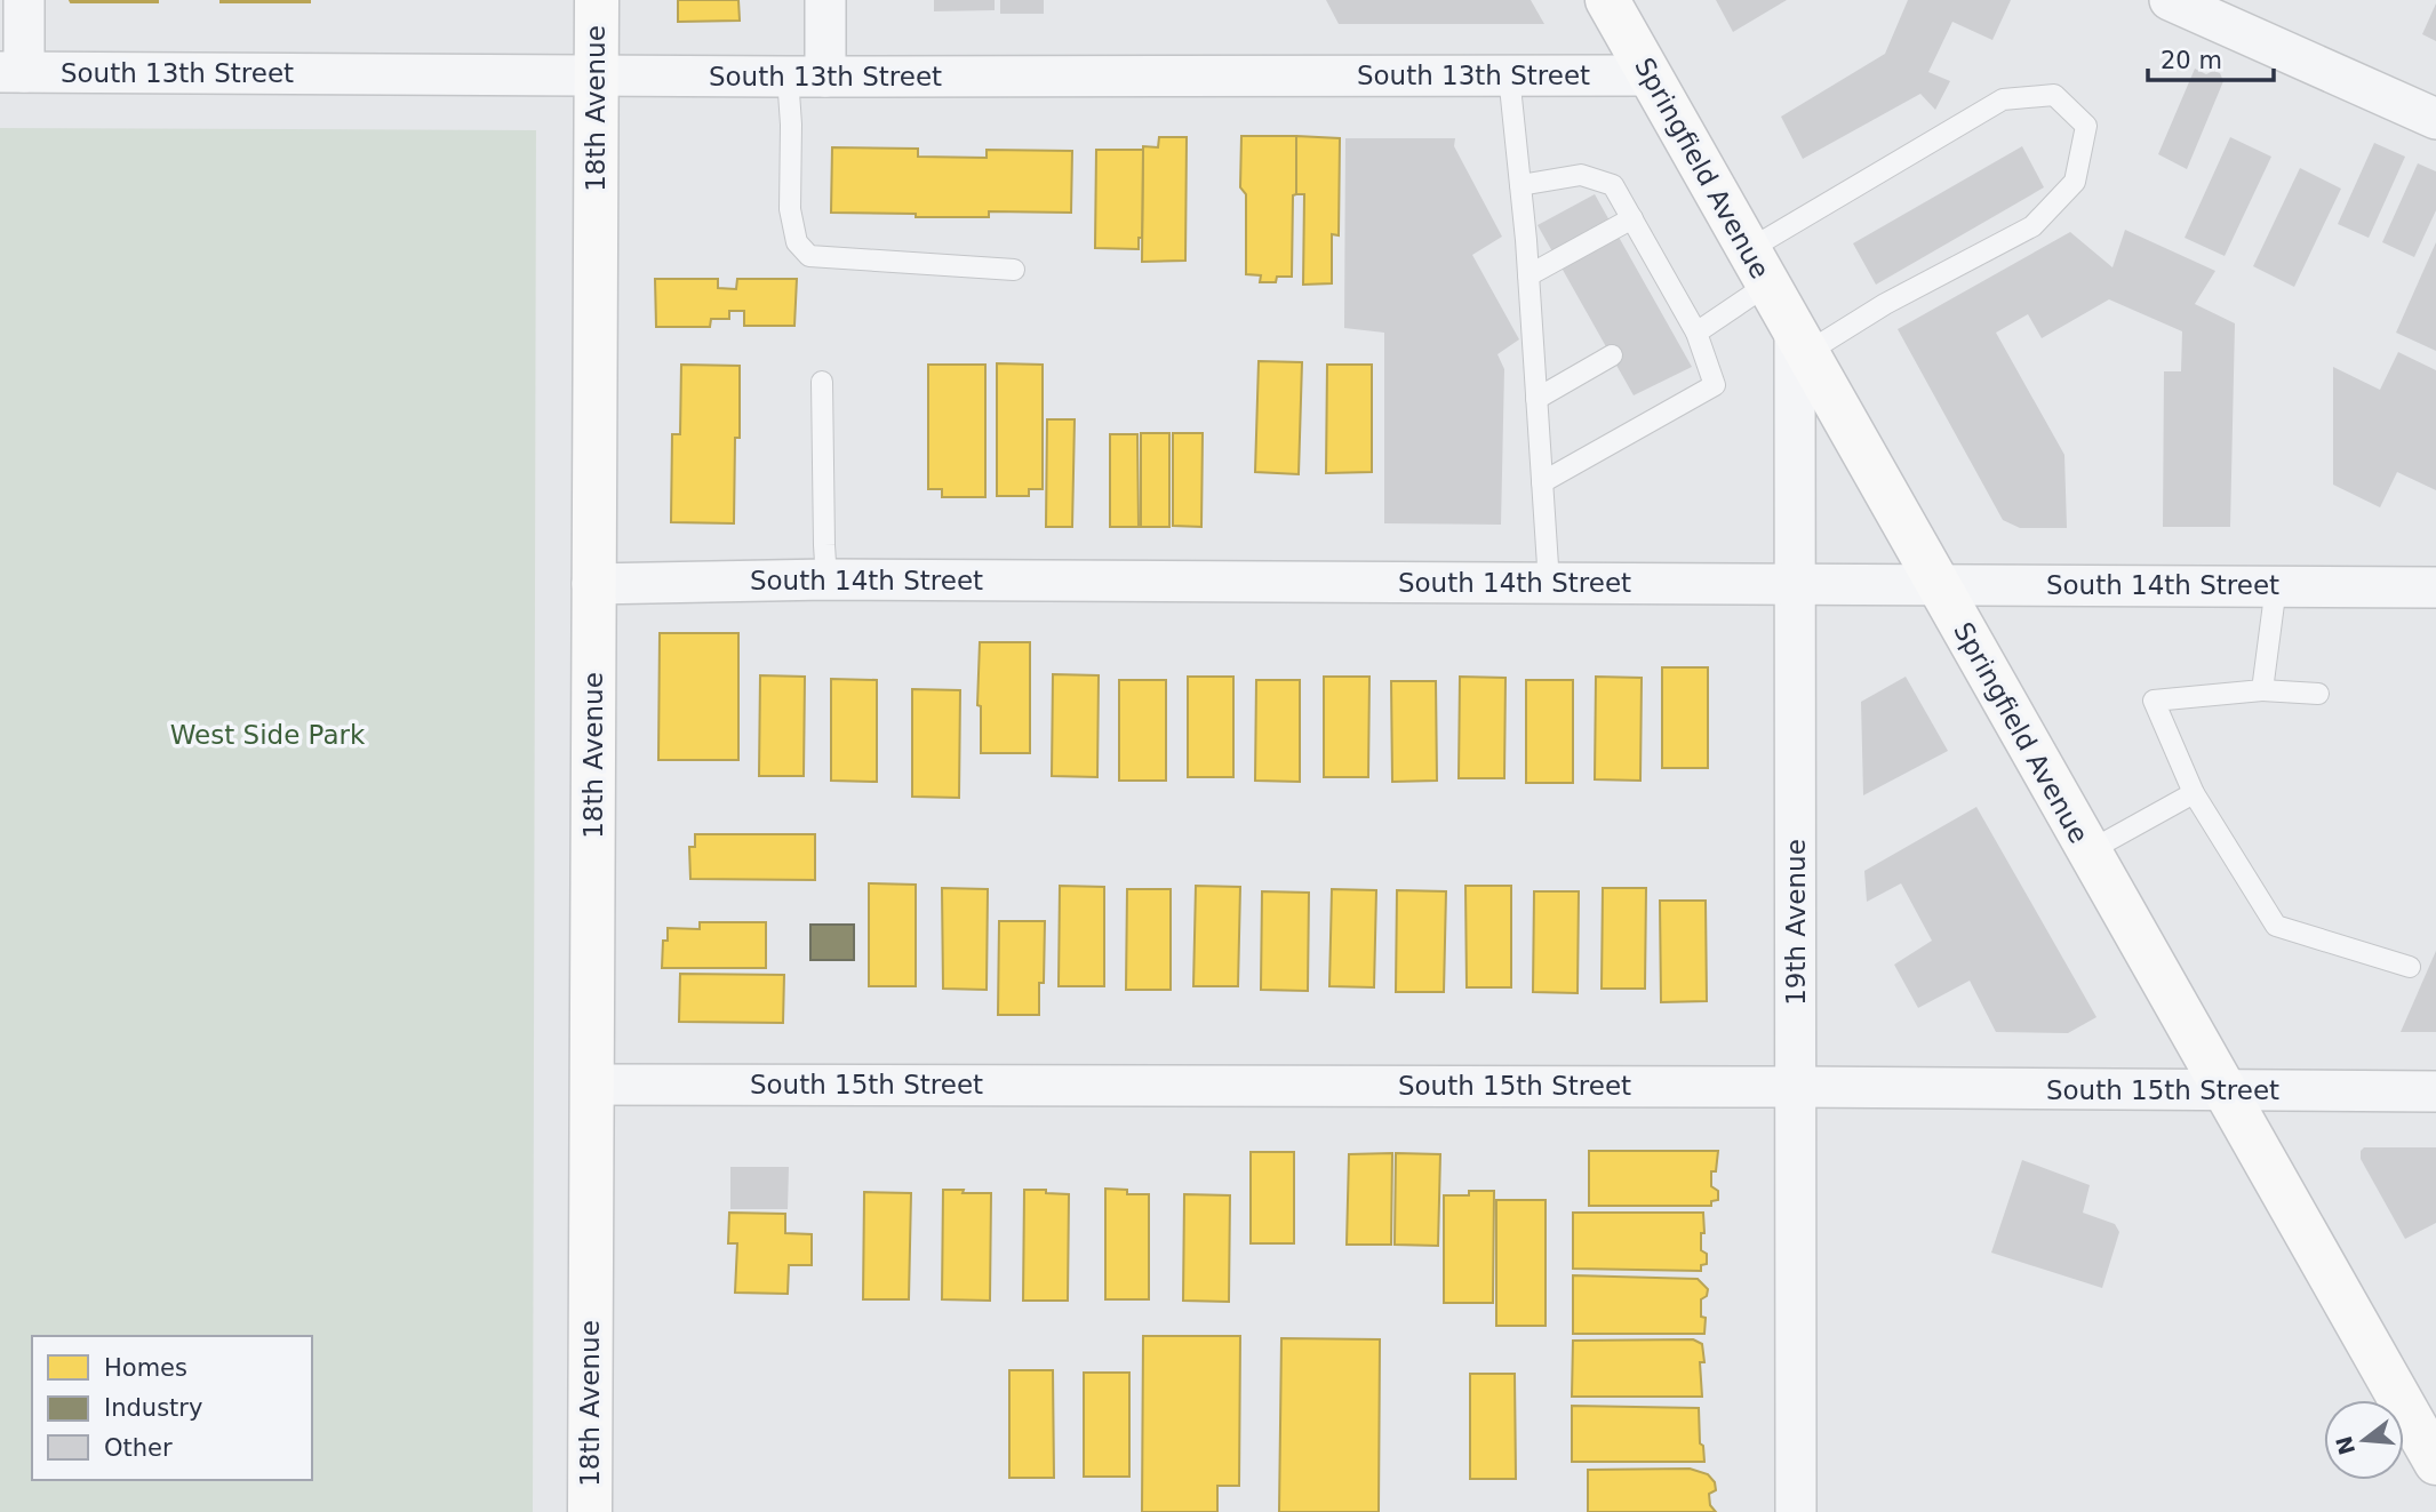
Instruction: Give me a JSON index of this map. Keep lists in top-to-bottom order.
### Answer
{
  "streets": {
    "main road": ["18th Avenue", "Springfield Avenue"],
    "street": [
      "South 13th Street",
      "South 14th Street",
      "19th Avenue",
      "South 15th Street"
    ]
  },
  "crossings": [
    ["South 13th Street", "18th Avenue"],
    ["South 13th Street", "Springfield Avenue"],
    ["18th Avenue", "South 14th Street"],
    ["18th Avenue", "South 15th Street"],
    ["Springfield Avenue", "South 14th Street"],
    ["Springfield Avenue", "19th Avenue"],
    ["Springfield Avenue", "South 15th Street"],
    ["South 14th Street", "19th Avenue"],
    ["19th Avenue", "South 15th Street"]
  ],
  "parks": ["West Side Park"],
  "legend": ["Homes", "Industry", "Other"],
  "scale_bar": "20 m",
  "north": "left"
}
